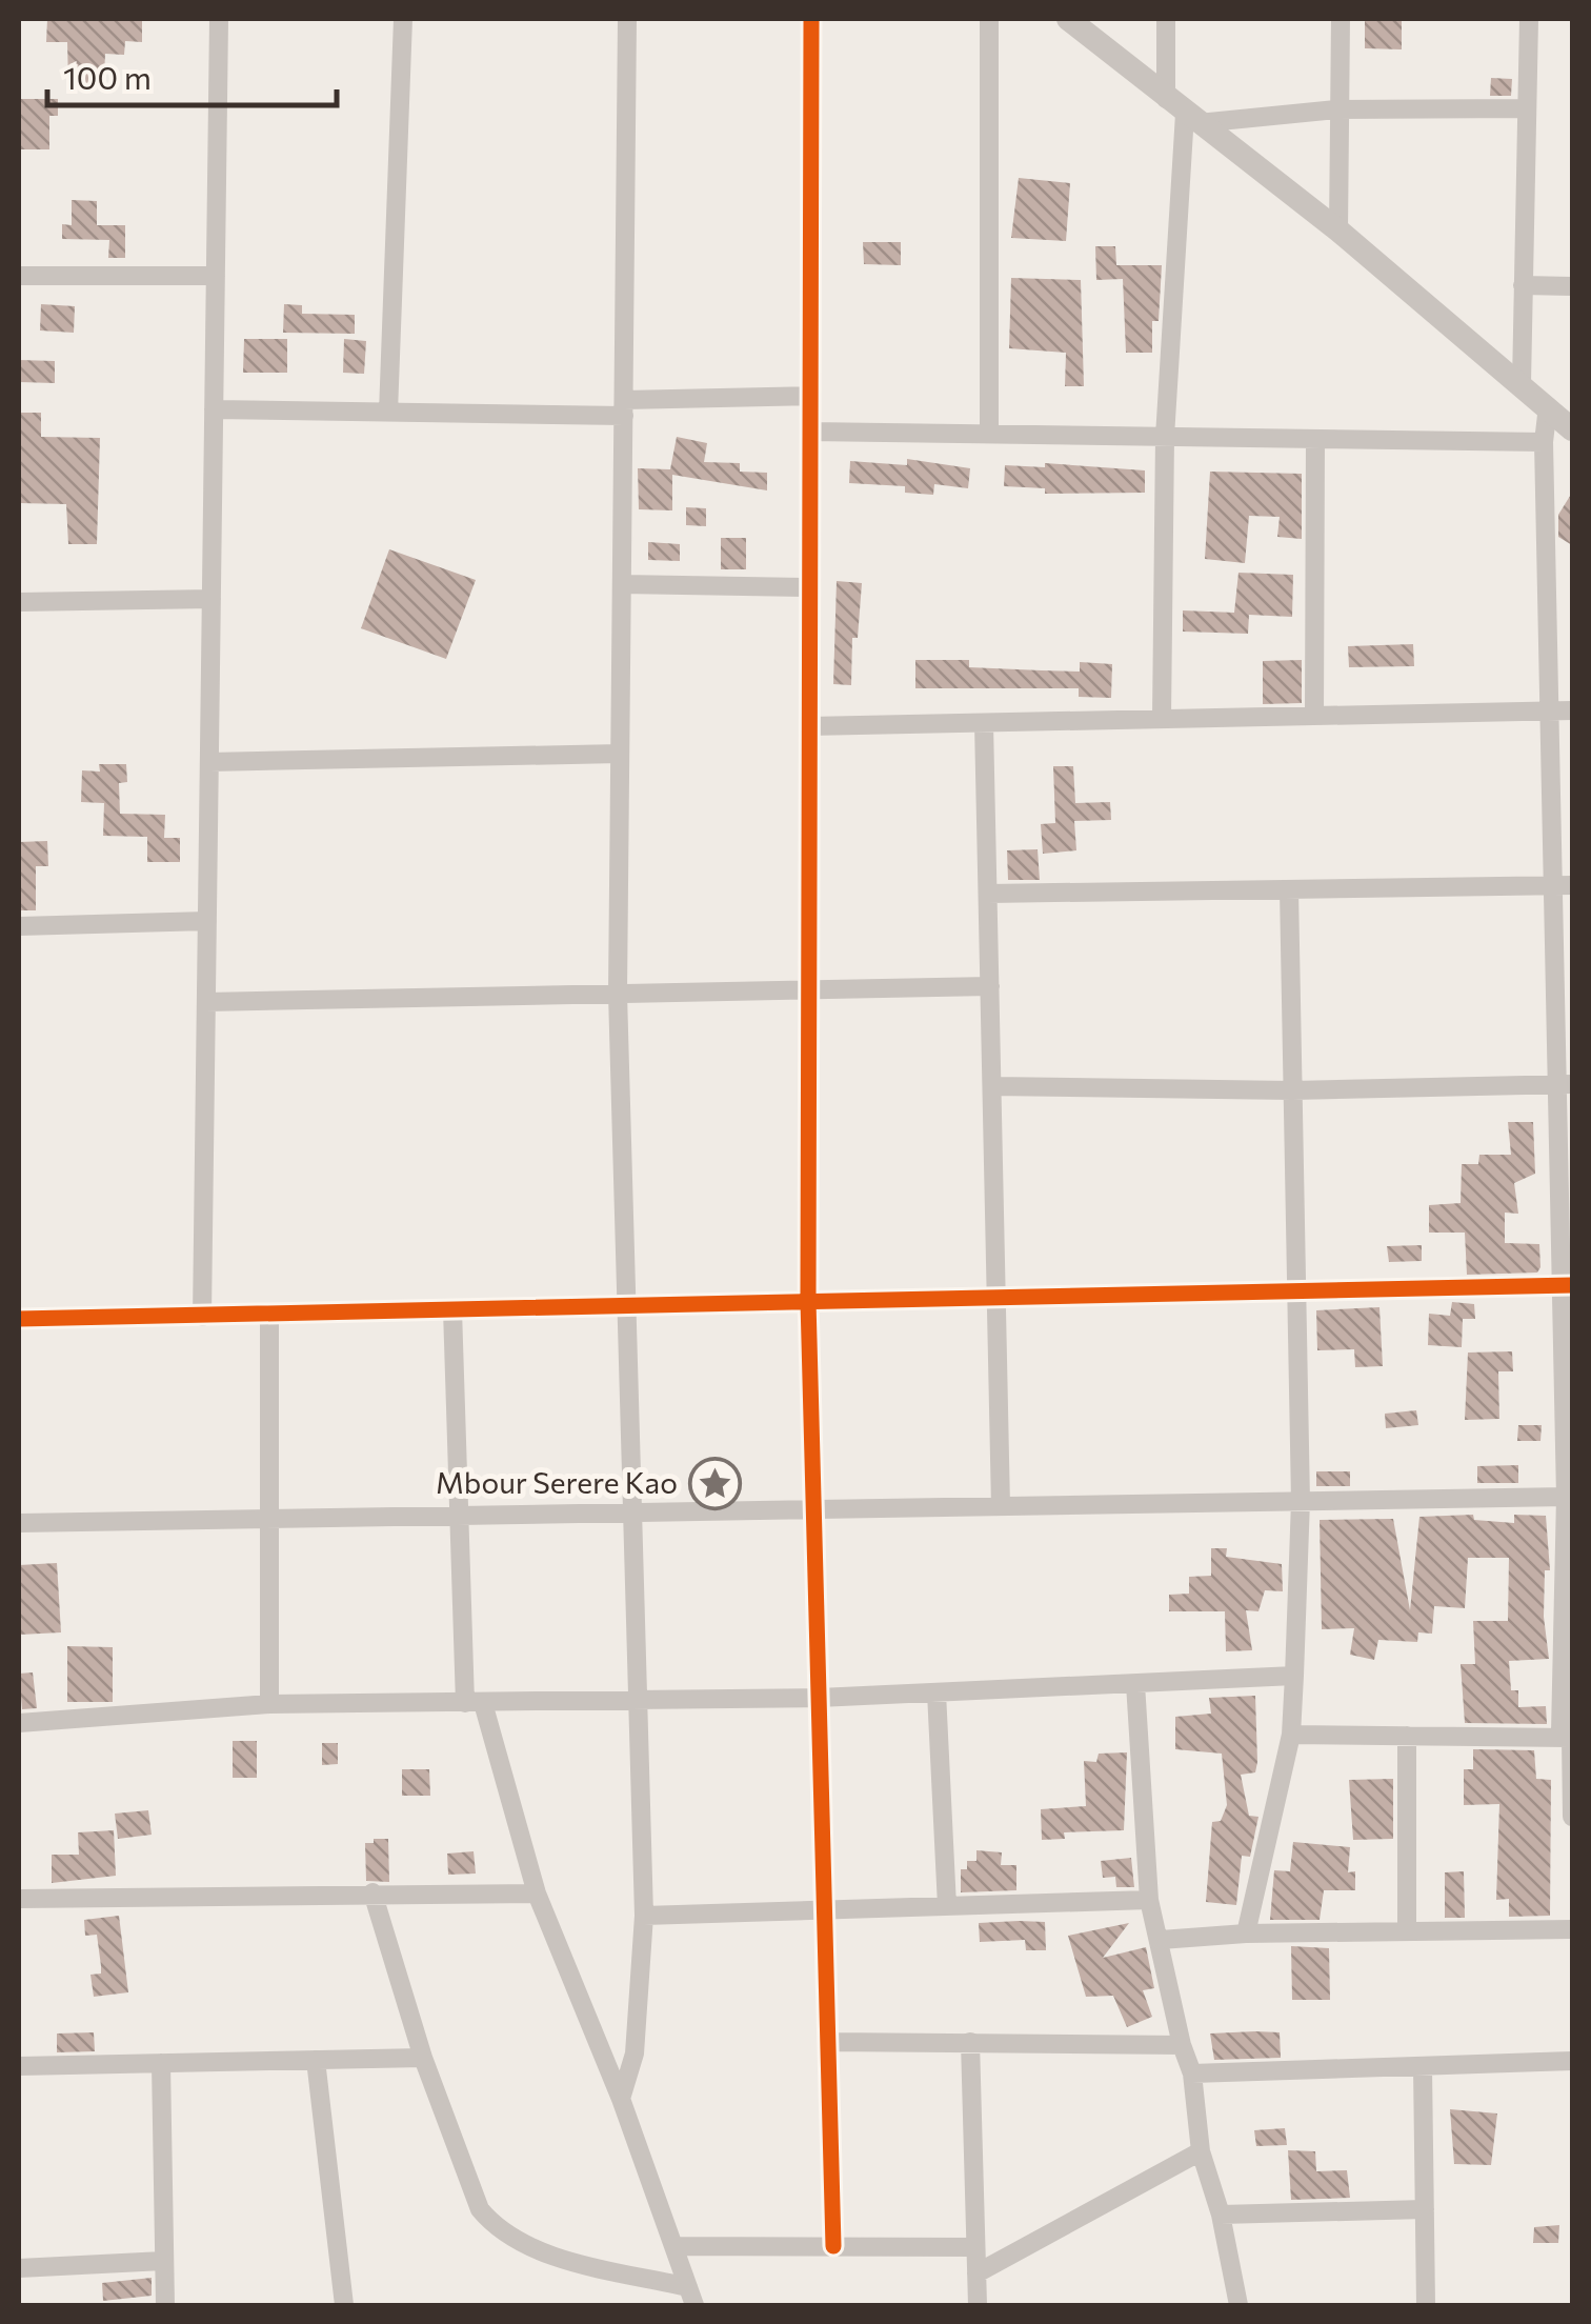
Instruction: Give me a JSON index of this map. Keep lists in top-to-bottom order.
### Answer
{
  "places": {
    "place": ["Mbour Serere Kao"]
  },
  "scale_bar": "100 m"
}
